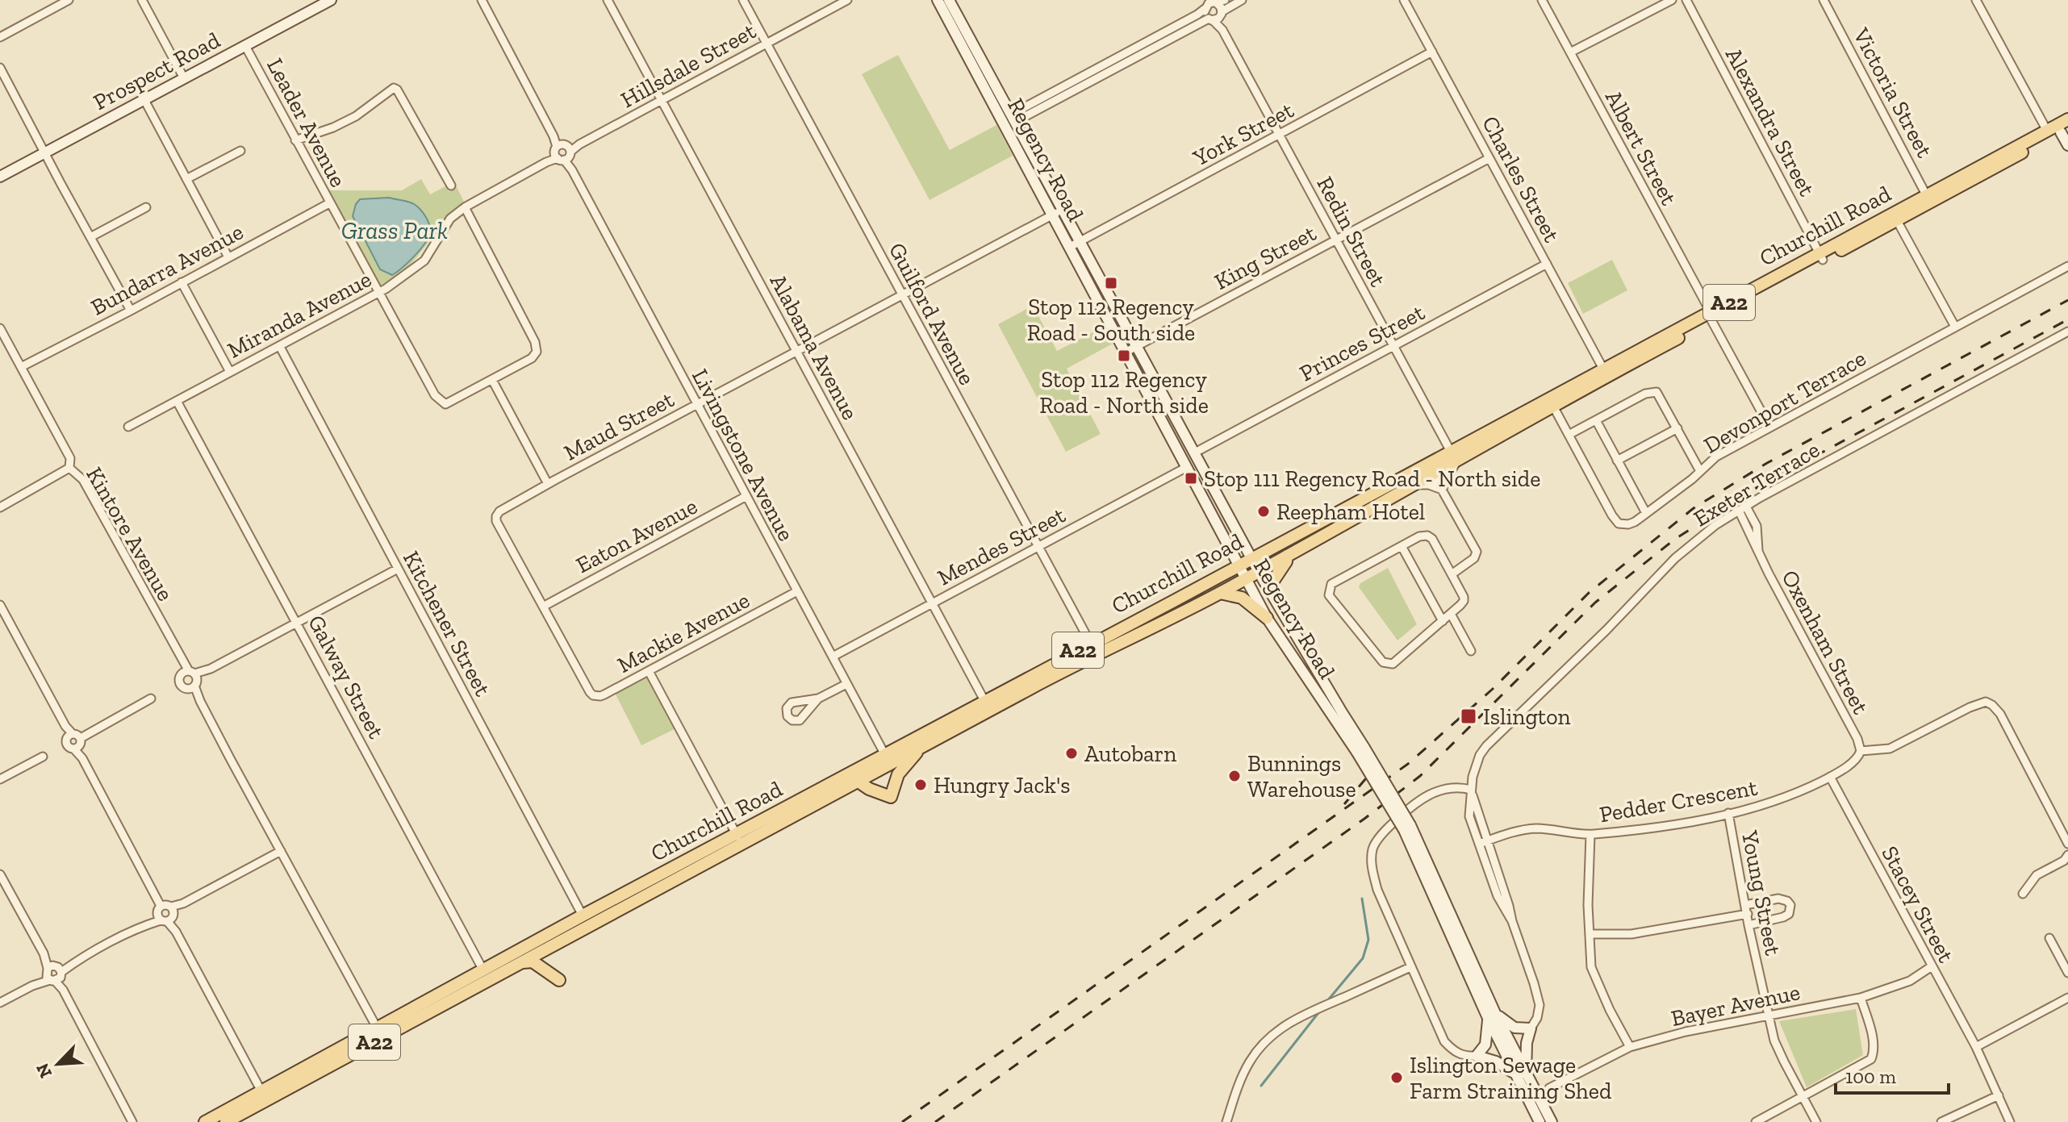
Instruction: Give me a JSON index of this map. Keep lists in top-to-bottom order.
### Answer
{
  "streets": {
    "main road": [
      "Prospect Road",
      "Regency Road",
      "Churchill Road",
      "A22"
    ],
    "street": [
      "Hillsdale Street",
      "Victoria Street",
      "Alexandra Street",
      "Leader Avenue",
      "York Street",
      "Albert Street",
      "Charles Street",
      "Redin Street",
      "King Street",
      "Bundarra Avenue",
      "Guilford Avenue",
      "Miranda Avenue",
      "Princes Street",
      "Alabama Avenue",
      "Devonport Terrace",
      "Maud Street",
      "Livingstone Avenue",
      "Exeter Terrace",
      "Kintore Avenue",
      "Eaton Avenue",
      "Mendes Street",
      "Kitchener Street",
      "Mackie Avenue",
      "Oxenham Street",
      "Galway Street",
      "Pedder Crescent",
      "Young Street",
      "Stacey Street",
      "Bayer Avenue"
    ]
  },
  "crossings": [
    ["Hillsdale Street", "Leader Avenue"],
    ["Hillsdale Street", "Guilford Avenue"],
    ["Hillsdale Street", "Miranda Avenue"],
    ["Hillsdale Street", "Alabama Avenue"],
    ["Hillsdale Street", "Livingstone Avenue"],
    ["Prospect Road", "Leader Avenue"],
    ["Victoria Street", "Churchill Road"],
    ["Alexandra Street", "Churchill Road"],
    ["Leader Avenue", "Bundarra Avenue"],
    ["Leader Avenue", "Miranda Avenue"],
    ["York Street", "Regency Road"],
    ["York Street", "Charles Street"],
    ["York Street", "Redin Street"],
    ["Albert Street", "Churchill Road"],
    ["Albert Street", "Devonport Terrace"],
    ["Regency Road", "Churchill Road"],
    ["Regency Road", "King Street"],
    ["Regency Road", "Princes Street"],
    ["Regency Road", "Maud Street"],
    ["Regency Road", "Mendes Street"],
    ["Charles Street", "Churchill Road"],
    ["Charles Street", "King Street"],
    ["Charles Street", "Princes Street"],
    ["Churchill Road", "Redin Street"],
    ["Churchill Road", "Guilford Avenue"],
    ["Churchill Road", "Alabama Avenue"],
    ["Churchill Road", "Devonport Terrace"],
    ["Churchill Road", "Livingstone Avenue"],
    ["Churchill Road", "Kintore Avenue"],
    ["Churchill Road", "Kitchener Street"],
    ["Churchill Road", "Galway Street"],
    ["Redin Street", "King Street"],
    ["Redin Street", "Princes Street"],
    ["Bundarra Avenue", "Kintore Avenue"],
    ["Guilford Avenue", "Maud Street"],
    ["Guilford Avenue", "Mendes Street"],
    ["Miranda Avenue", "Kitchener Street"],
    ["Miranda Avenue", "Galway Street"],
    ["Alabama Avenue", "Maud Street"],
    ["Alabama Avenue", "Mendes Street"],
    ["Maud Street", "Livingstone Avenue"],
    ["Maud Street", "Eaton Avenue"],
    ["Maud Street", "Mackie Avenue"],
    ["Livingstone Avenue", "Eaton Avenue"],
    ["Livingstone Avenue", "Mendes Street"],
    ["Livingstone Avenue", "Mackie Avenue"],
    ["Exeter Terrace", "Oxenham Street"],
    ["Eaton Avenue", "Mackie Avenue"],
    ["Oxenham Street", "Pedder Crescent"],
    ["Pedder Crescent", "Young Street"],
    ["Pedder Crescent", "Stacey Street"],
    ["Young Street", "Bayer Avenue"],
    ["Stacey Street", "Bayer Avenue"]
  ],
  "water": ["Grass Park"],
  "places": {
    "transit": [
      "Stop 112 Regency Road - South side",
      "Stop 112 Regency Road - North side",
      "Stop 111 Regency Road - North side",
      "Islington"
    ],
    "other": [
      "Reepham Hotel",
      "Autobarn",
      "Bunnings Warehouse",
      "Hungry Jack's",
      "Islington Sewage Farm Straining Shed"
    ]
  },
  "scale_bar": "100 m",
  "north": "bottom left"
}
